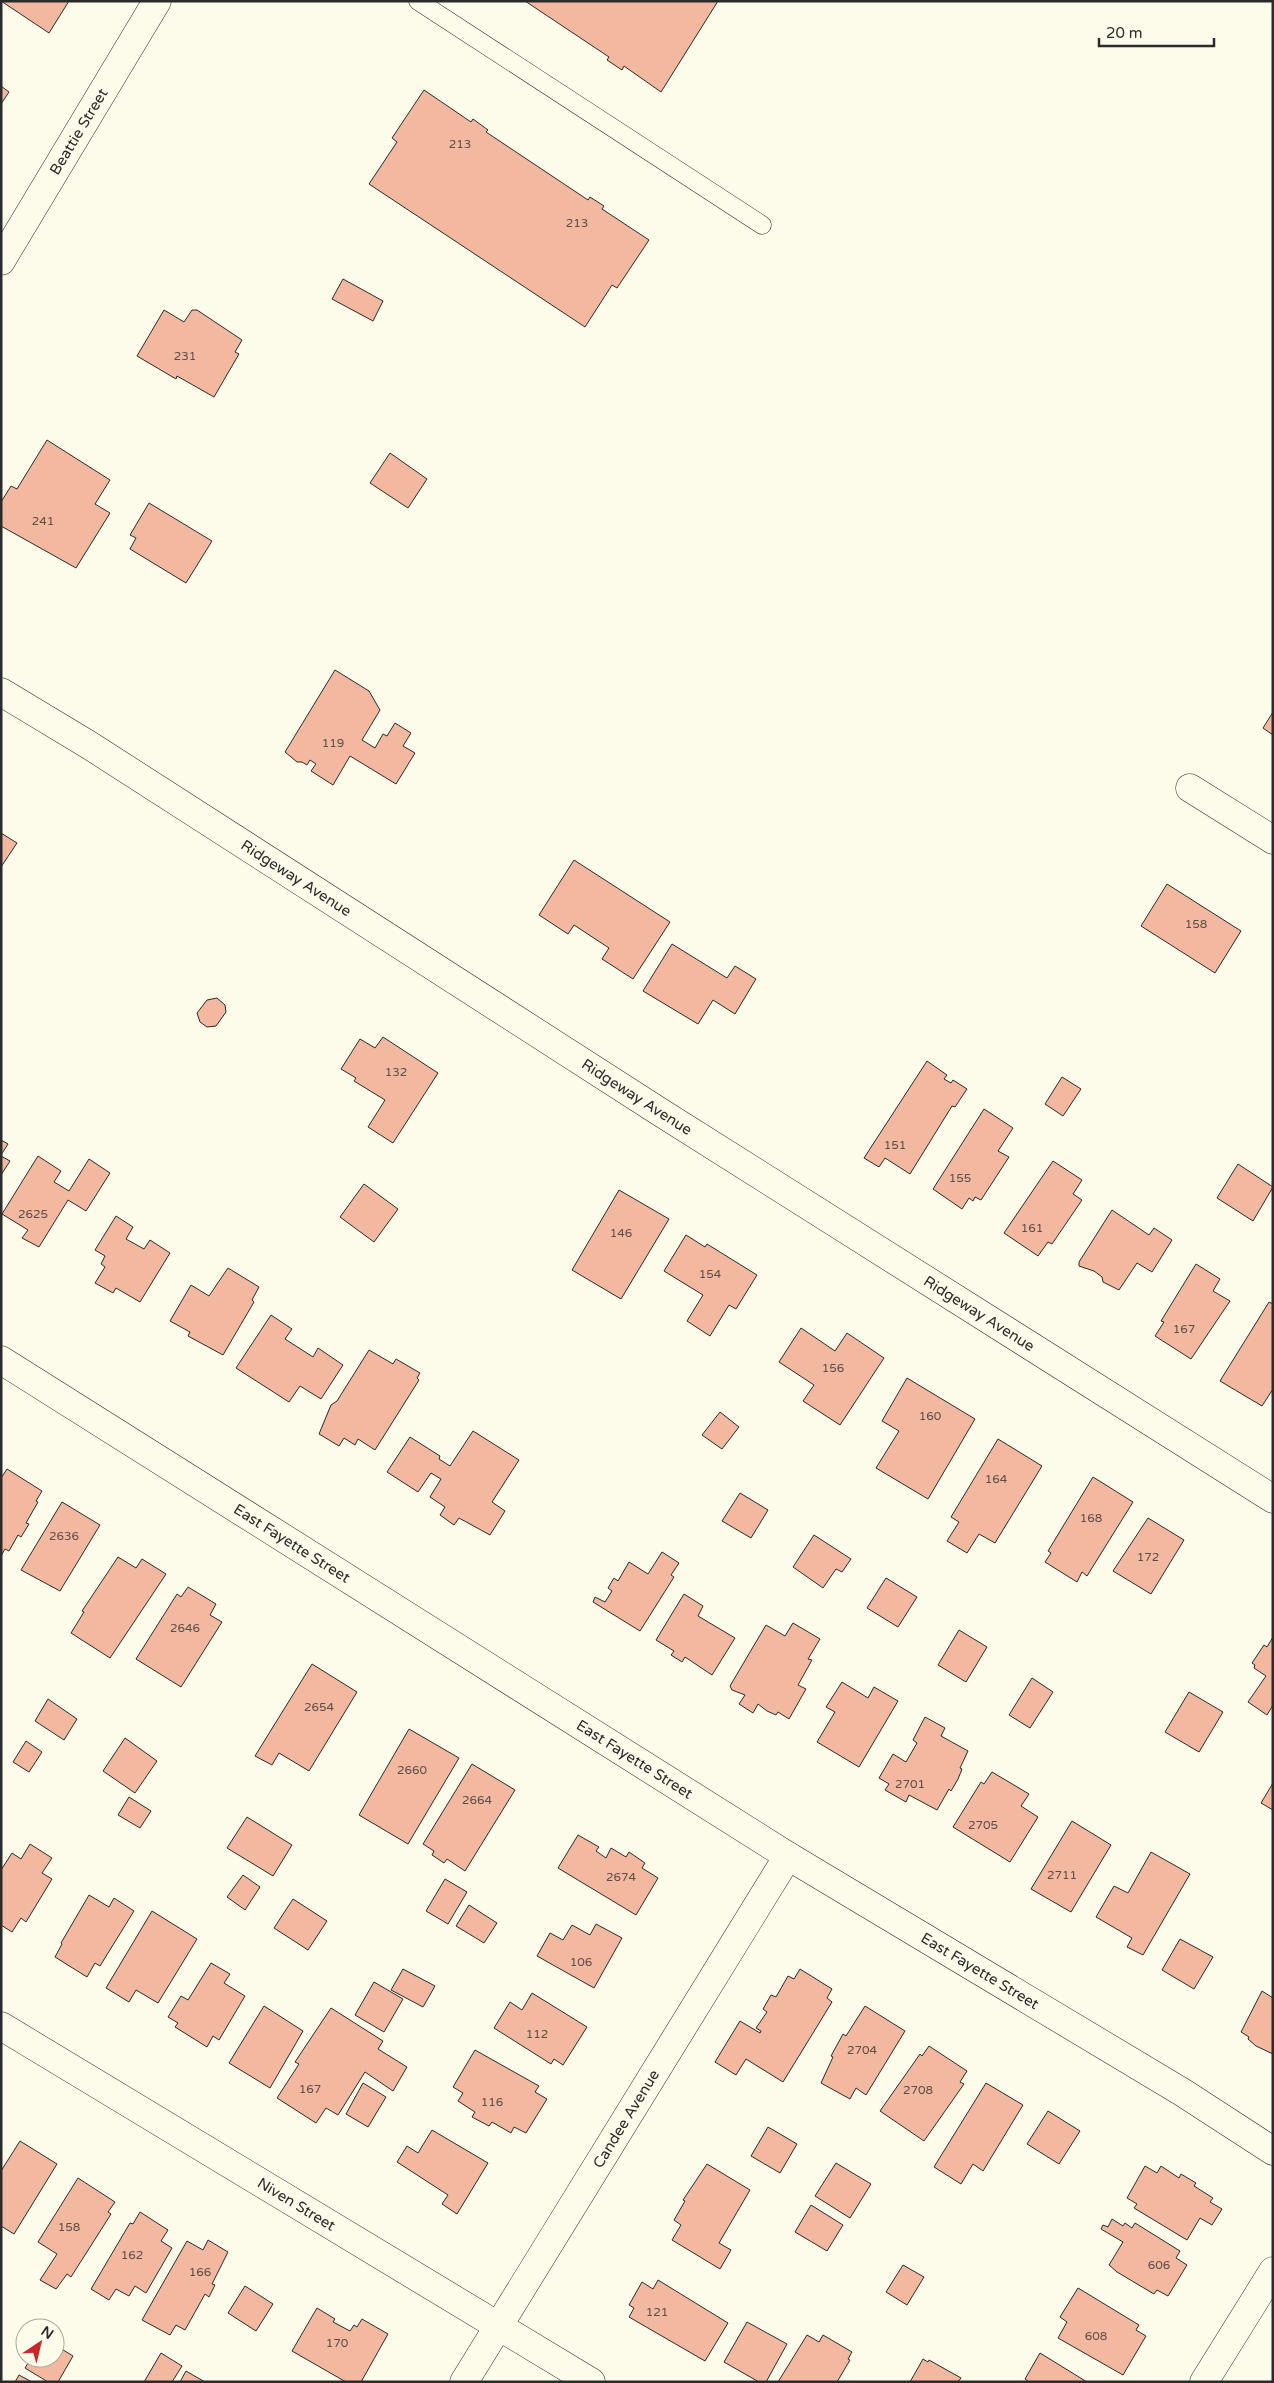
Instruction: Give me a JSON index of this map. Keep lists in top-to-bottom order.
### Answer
{
  "streets": {
    "street": [
      "Beattie Street",
      "Ridgeway Avenue",
      "East Fayette Street",
      "Candee Avenue",
      "Niven Street"
    ]
  },
  "crossings": [
    ["East Fayette Street", "Candee Avenue"],
    ["Candee Avenue", "Niven Street"]
  ],
  "house_numbers": [
    "213",
    "213",
    "231",
    "241",
    "119",
    "158",
    "132",
    "151",
    "155",
    "2625",
    "161",
    "146",
    "154",
    "167",
    "156",
    "160",
    "164",
    "168",
    "2636",
    "172",
    "2646",
    "2654",
    "2660",
    "2701",
    "2664",
    "2705",
    "2711",
    "2674",
    "106",
    "112",
    "2704",
    "167",
    "2708",
    "116",
    "158",
    "162",
    "606",
    "166",
    "121",
    "608",
    "170"
  ],
  "scale_bar": "20 m",
  "north": "top right"
}
